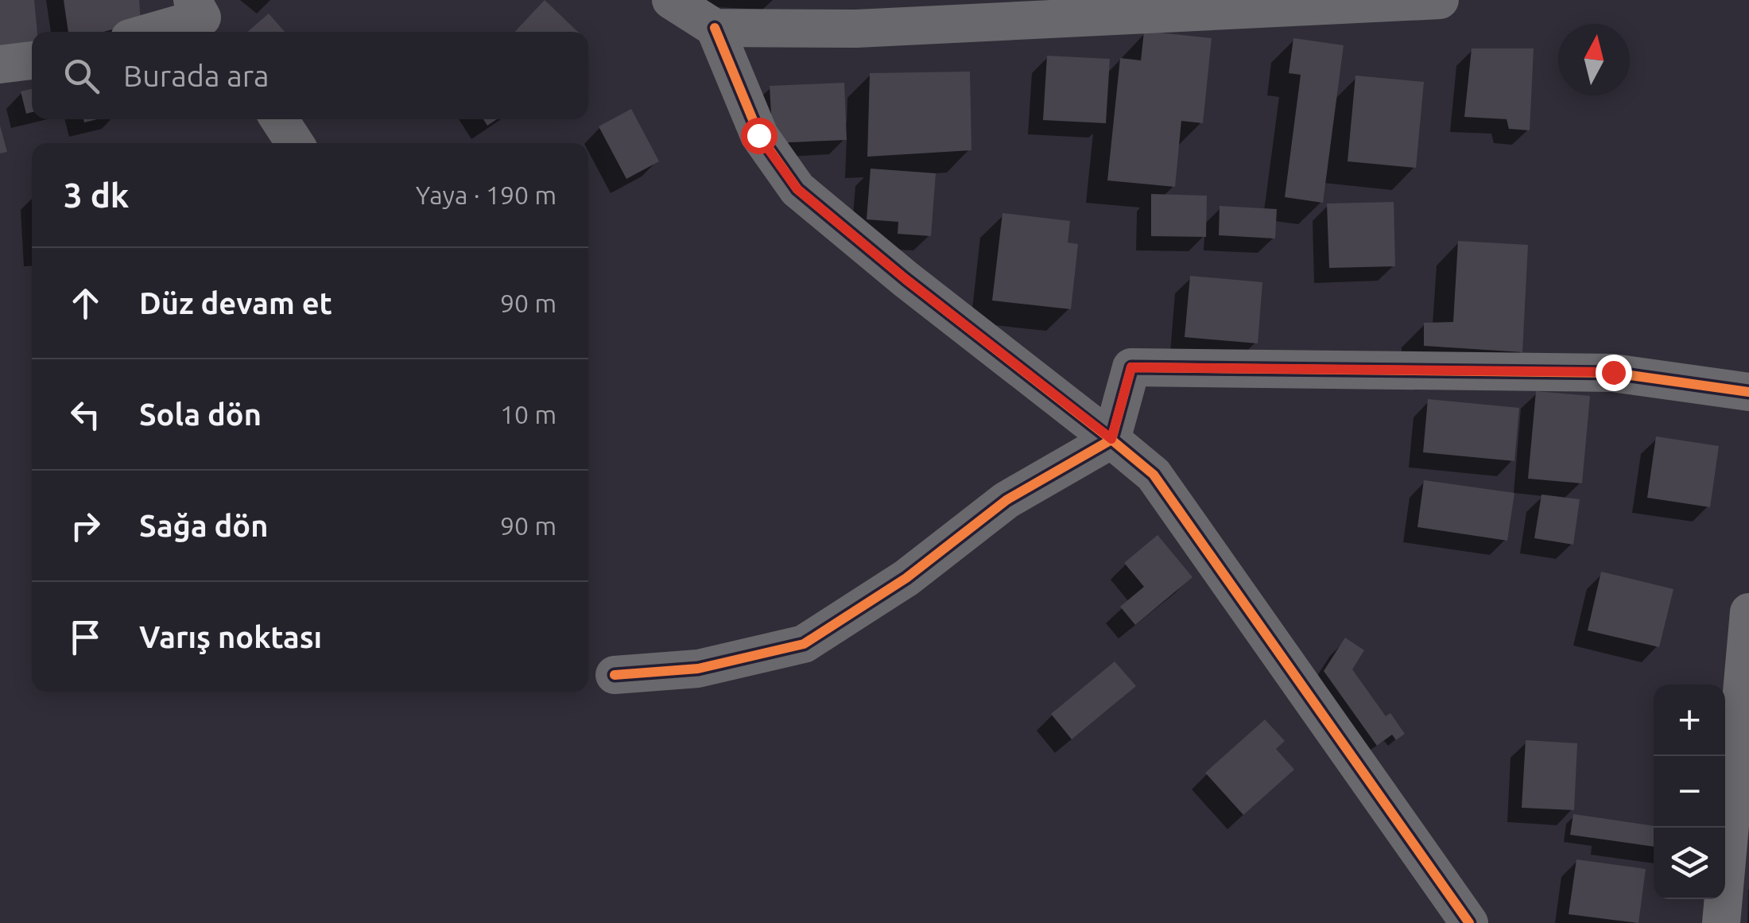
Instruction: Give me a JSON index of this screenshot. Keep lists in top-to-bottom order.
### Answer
{
  "north": "top",
  "page": {
    "search": "Burada ara",
    "heading": ["3 dk", "Yaya · 190 m"],
    "list": [
      ["Düz devam et", "90 m"],
      ["Sola dön", "10 m"],
      ["Sağa dön", "90 m"],
      "Varış noktası"
    ],
    "map_buttons": ["+", "−"]
  }
}
